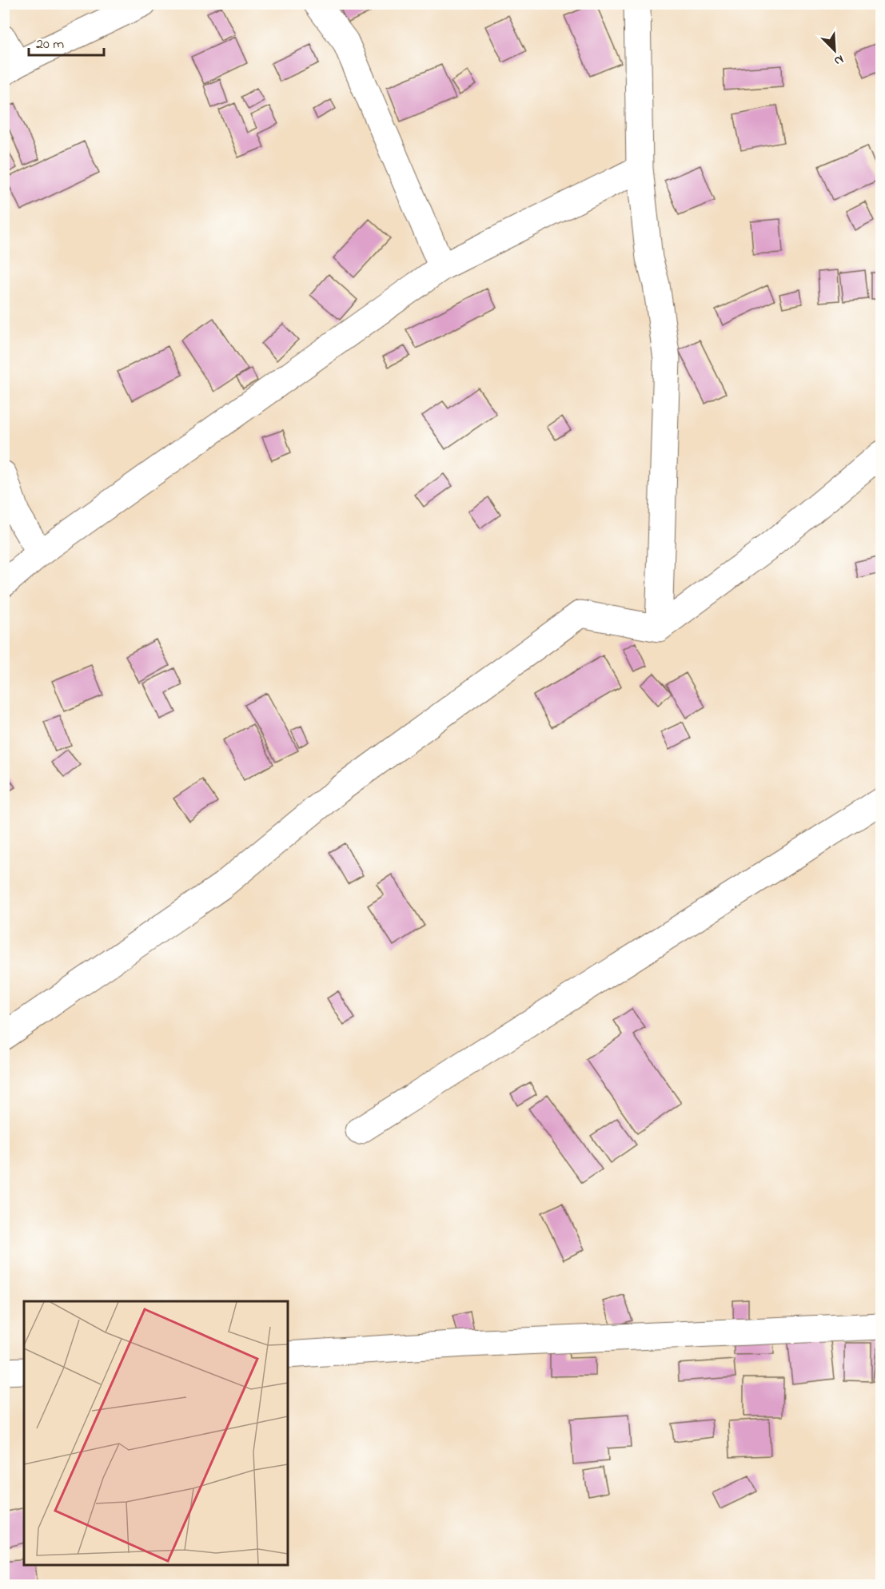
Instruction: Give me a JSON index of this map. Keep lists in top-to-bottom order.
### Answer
{
  "scale_bar": "20 m",
  "north": "bottom right"
}
